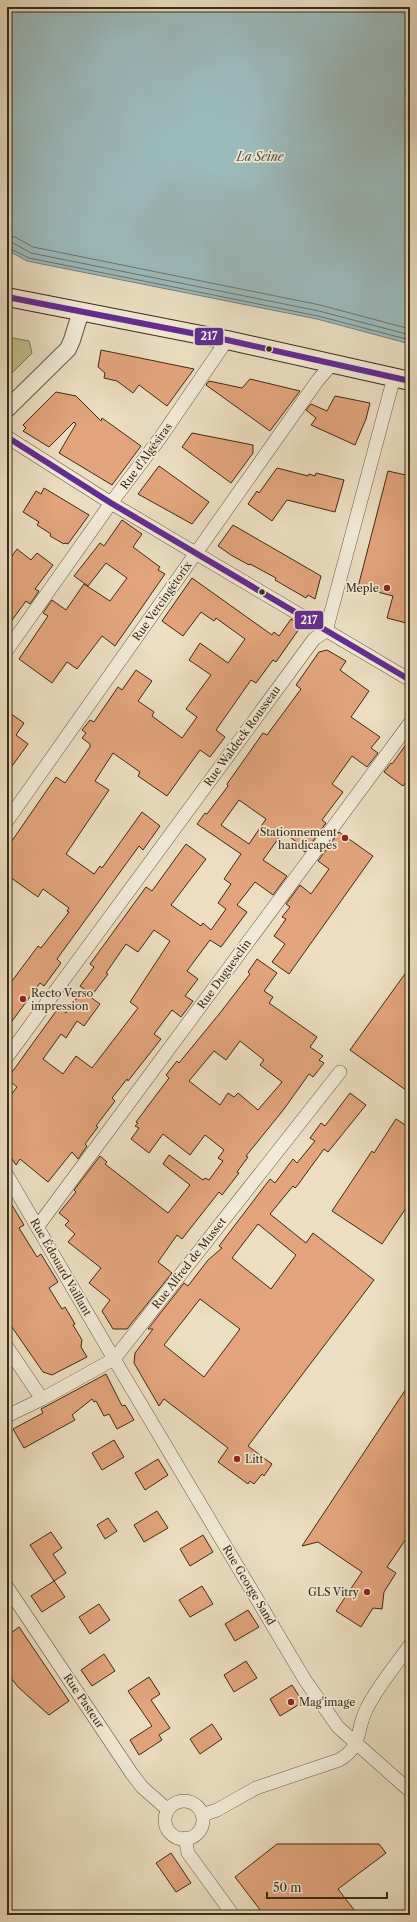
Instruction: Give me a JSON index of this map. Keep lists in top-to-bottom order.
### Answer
{
  "streets": {
    "street": [
      "Rue d'Algésiras",
      "Rue Vercingétorix",
      "Rue Waldeck Rousseau",
      "Rue Duguesclin",
      "Rue Alfred de Musset",
      "Rue Édouard Vaillant",
      "Rue George Sand",
      "Rue Pasteur"
    ]
  },
  "crossings": [
    ["Rue Duguesclin", "Rue Édouard Vaillant"],
    ["Rue Alfred de Musset", "Rue Édouard Vaillant"],
    ["Rue Alfred de Musset", "Rue George Sand"],
    ["Rue Édouard Vaillant", "Rue George Sand"]
  ],
  "water": ["La Seine"],
  "places": [
    "Meple",
    "Stationnement handicapés",
    "Recto Verso impression",
    "Litt",
    "GLS Vitry",
    "Mag'image"
  ],
  "lines": ["transit line 217"],
  "scale_bar": "50 m"
}
